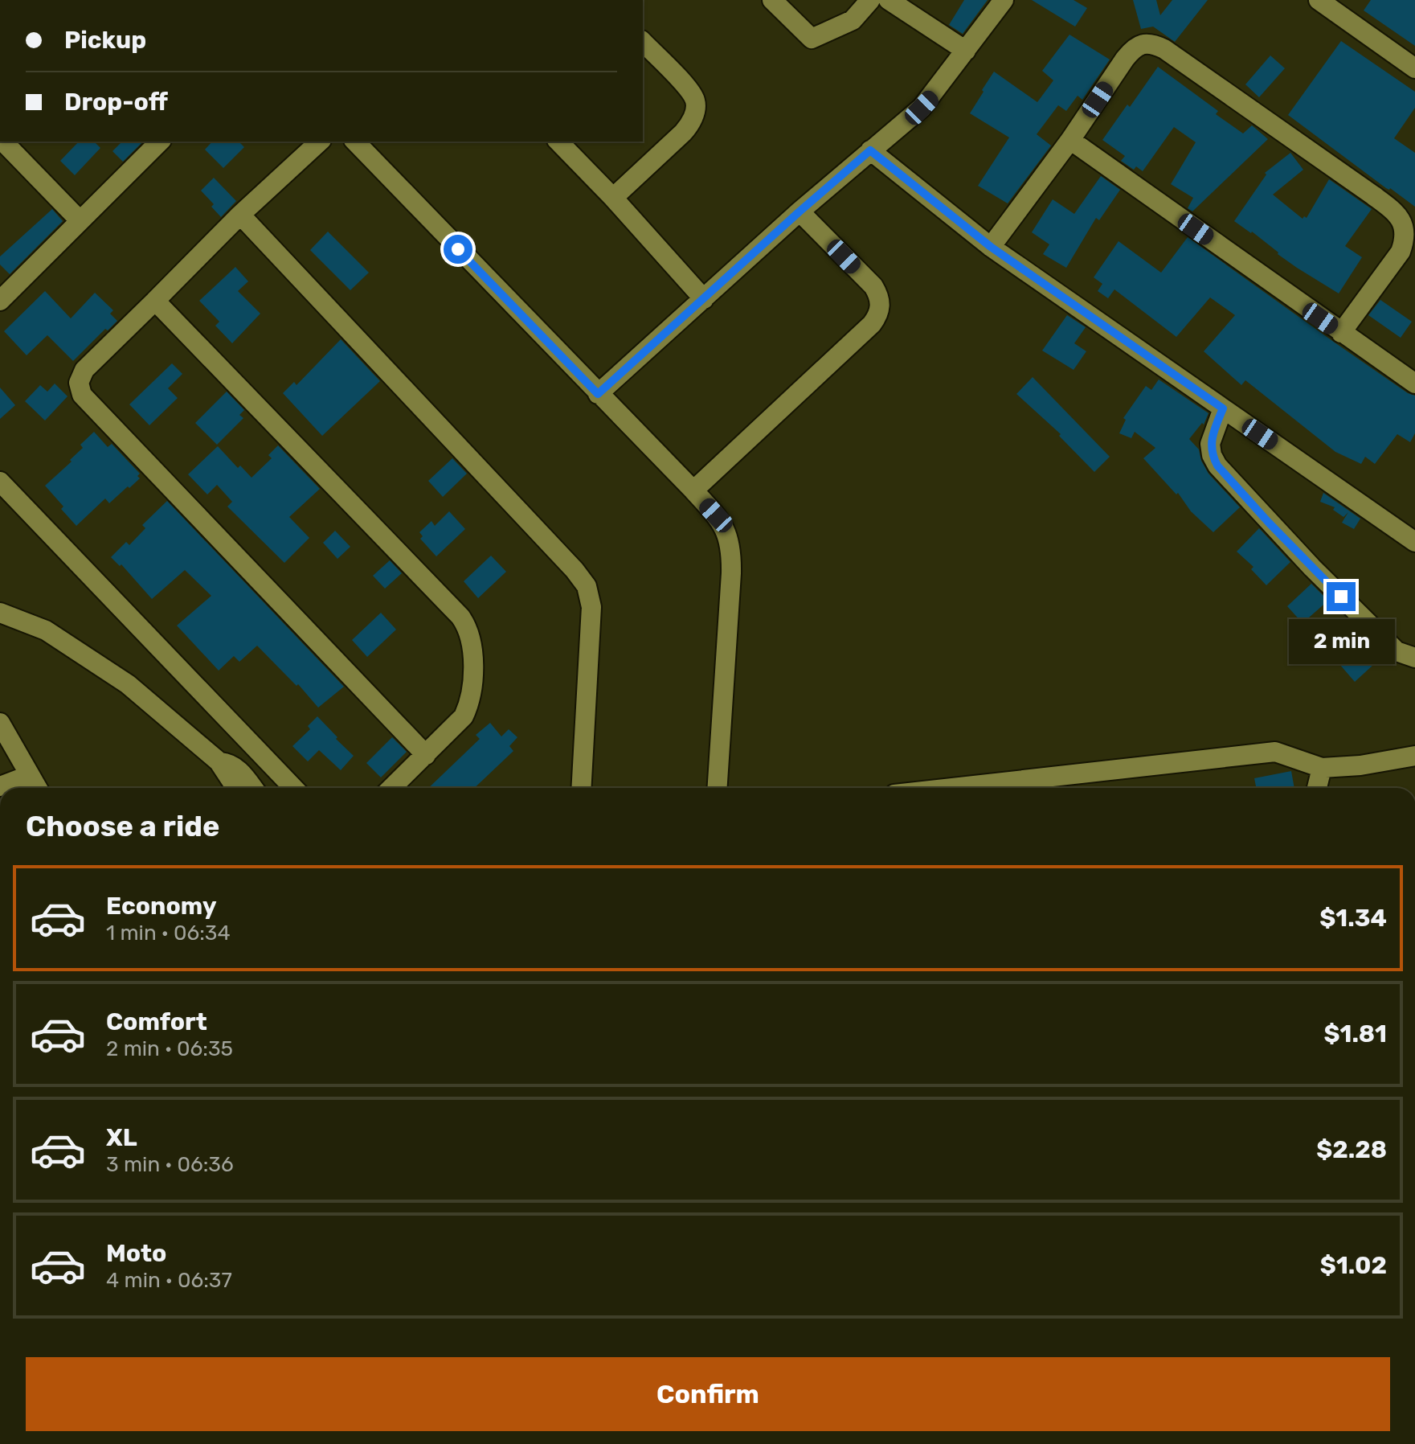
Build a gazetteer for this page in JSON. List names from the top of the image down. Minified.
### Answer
{"page":{"banner":["Pickup","Drop-off"],"bubble":"2 min","heading":"Choose a ride","list":[{"name":"Economy","note":"1 min · 06:34","value":"$1.34"},{"name":"Comfort","note":"2 min · 06:35","value":"$1.81"},{"name":"XL","note":"3 min · 06:36","value":"$2.28"},{"name":"Moto","note":"4 min · 06:37","value":"$1.02"}],"buttons":"Confirm"}}
